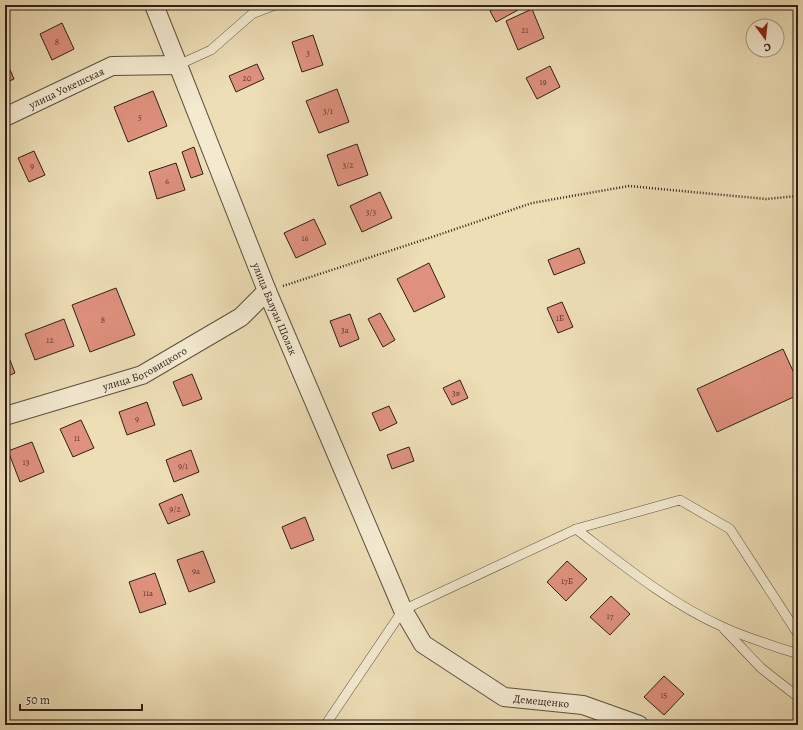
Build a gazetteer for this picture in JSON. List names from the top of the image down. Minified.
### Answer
{"streets":{"street":["улица Уокешская","улица Балуан Шолак","улица Боговицкого","Демещенко"]},"crossings":[["улица Уокешская","улица Балуан Шолак"],["улица Балуан Шолак","улица Боговицкого"],["улица Балуан Шолак","Демещенко"]],"house_numbers":["21","8","3","20","19","3/1","5","3/2","9","6","3/3","16","1Б","8","3а","12","3в","9","11","13","9/1","9/2","9а","17Б","11а","17","15"],"scale_bar":"50 m","north":"bottom"}
